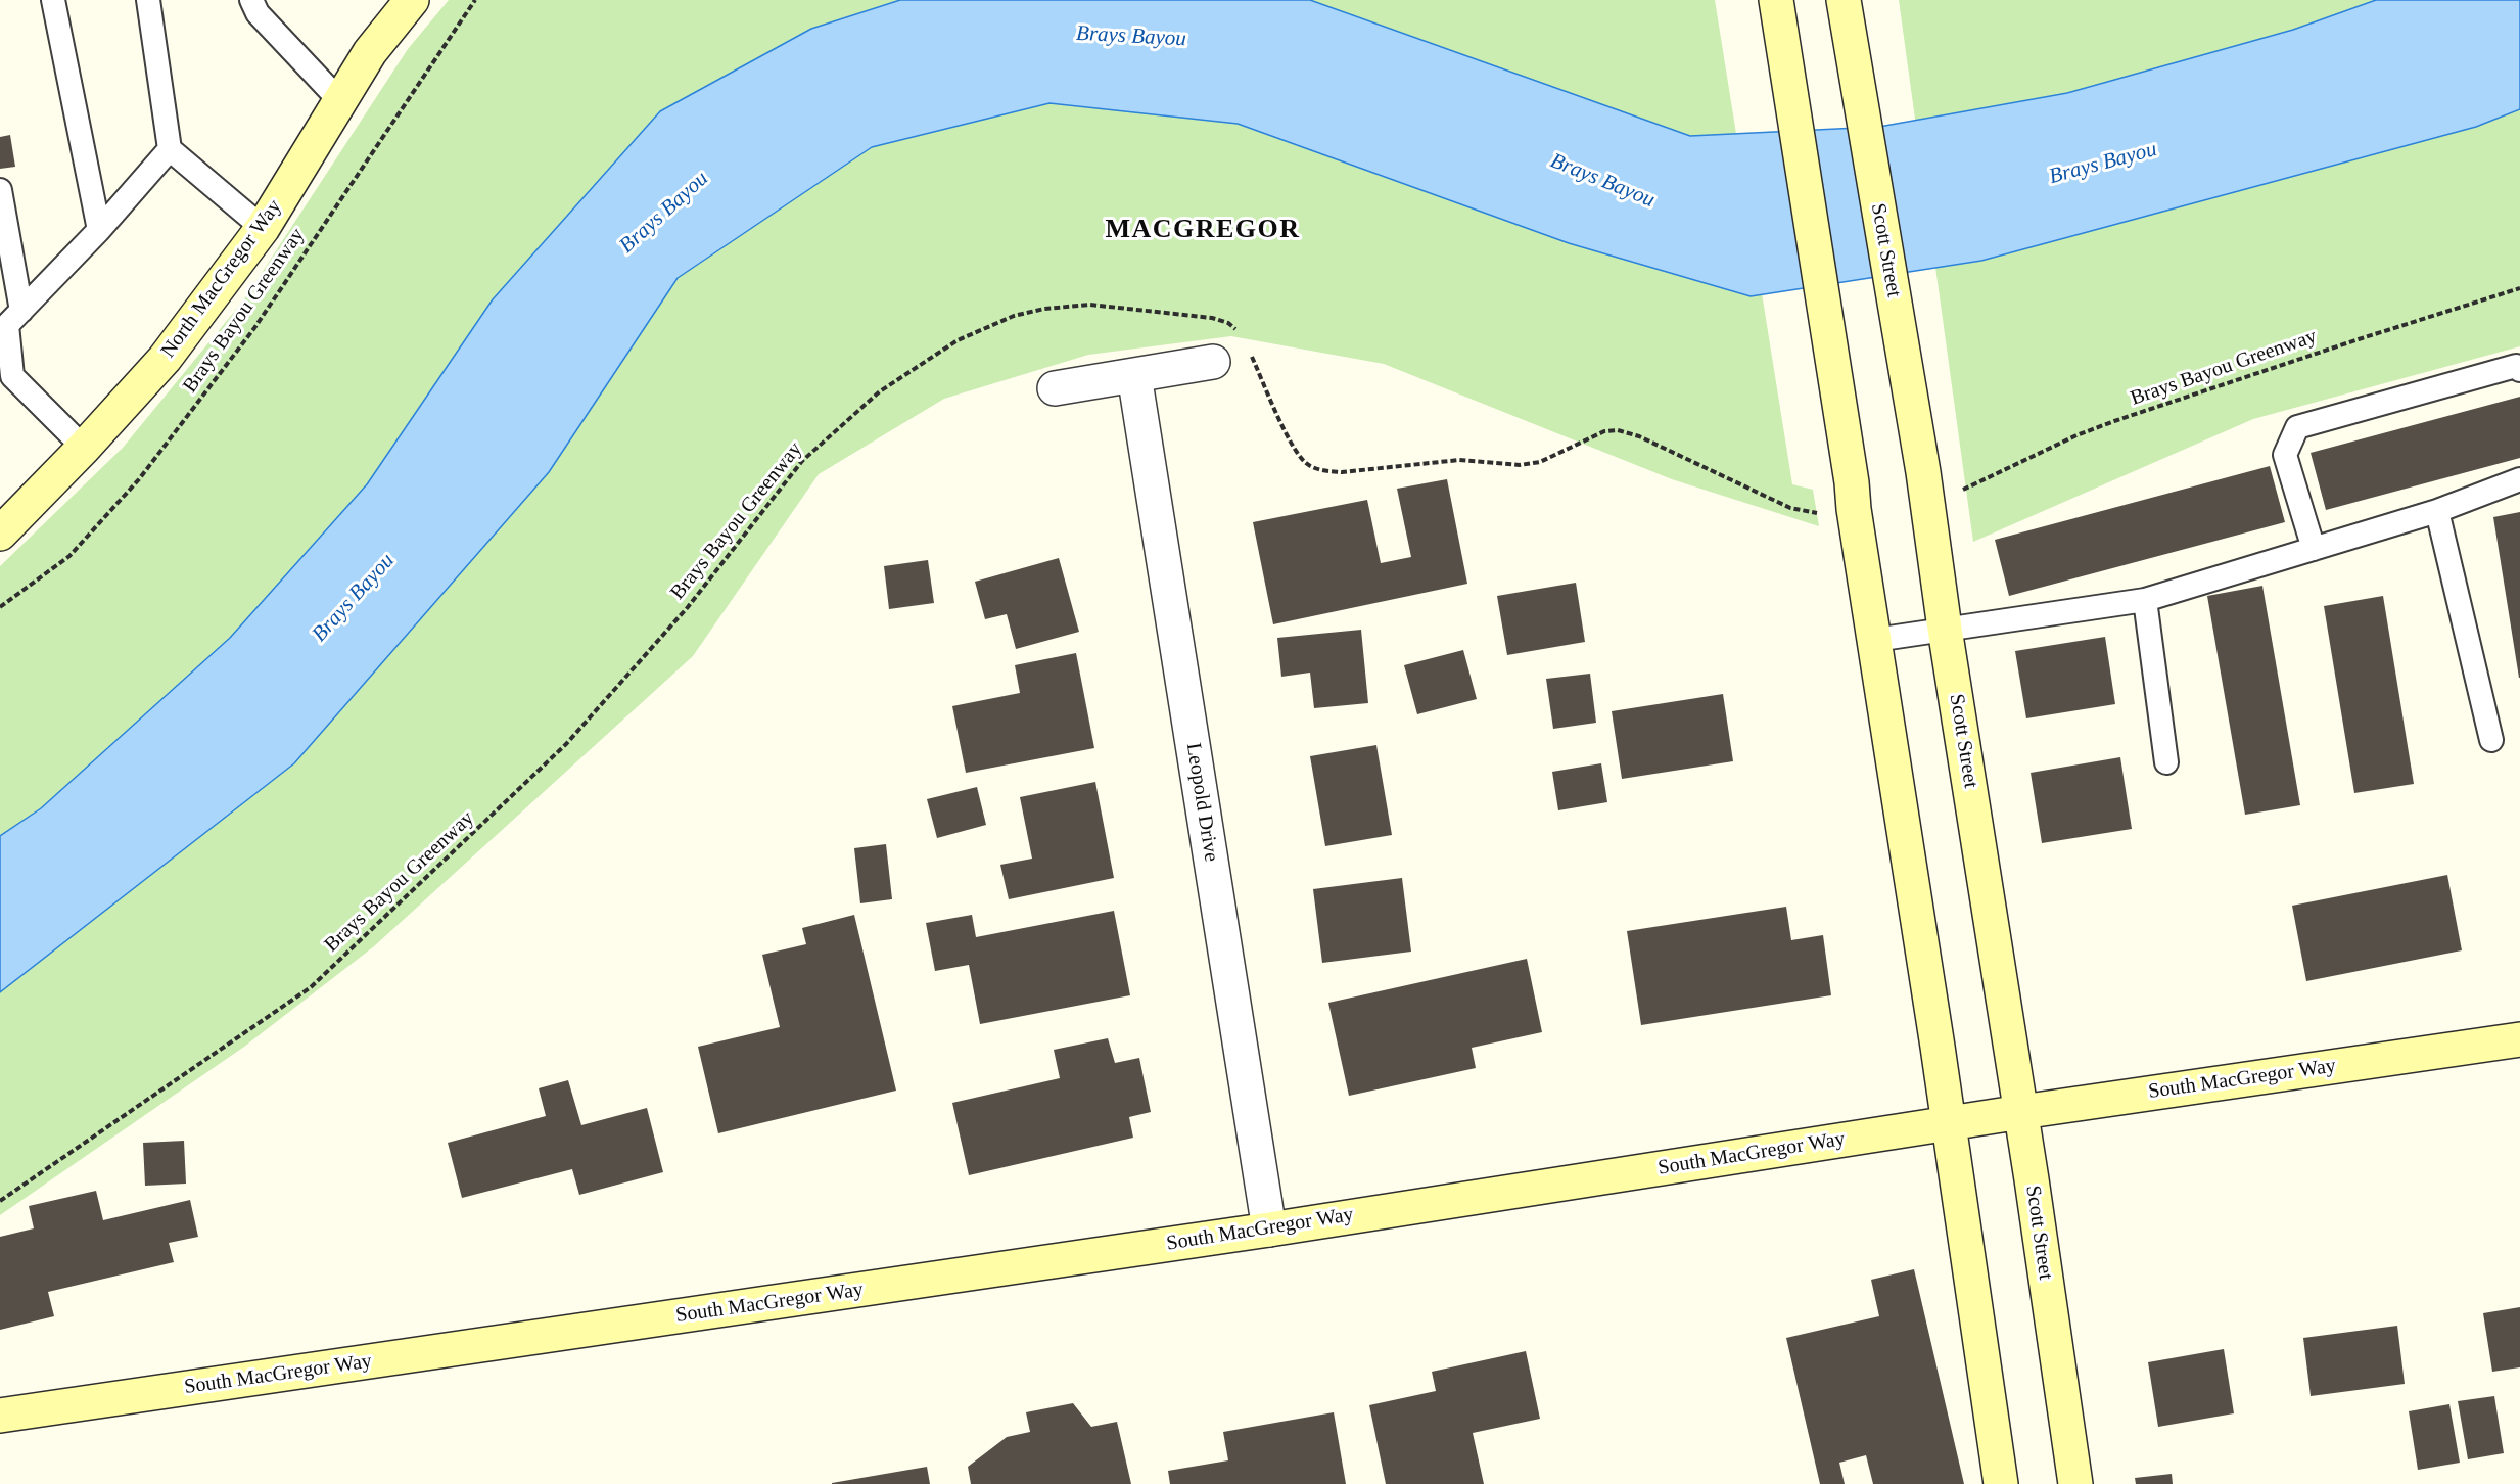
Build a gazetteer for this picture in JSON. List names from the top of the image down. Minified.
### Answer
{"streets":{"main road":["Scott Street","North MacGregor Way","South MacGregor Way"],"street":["Leopold Drive"],"path":["Brays Bayou Greenway"]},"crossings":[["Scott Street","South MacGregor Way"],["Leopold Drive","South MacGregor Way"]],"districts":["MACGREGOR"],"water":["Brays Bayou"]}
